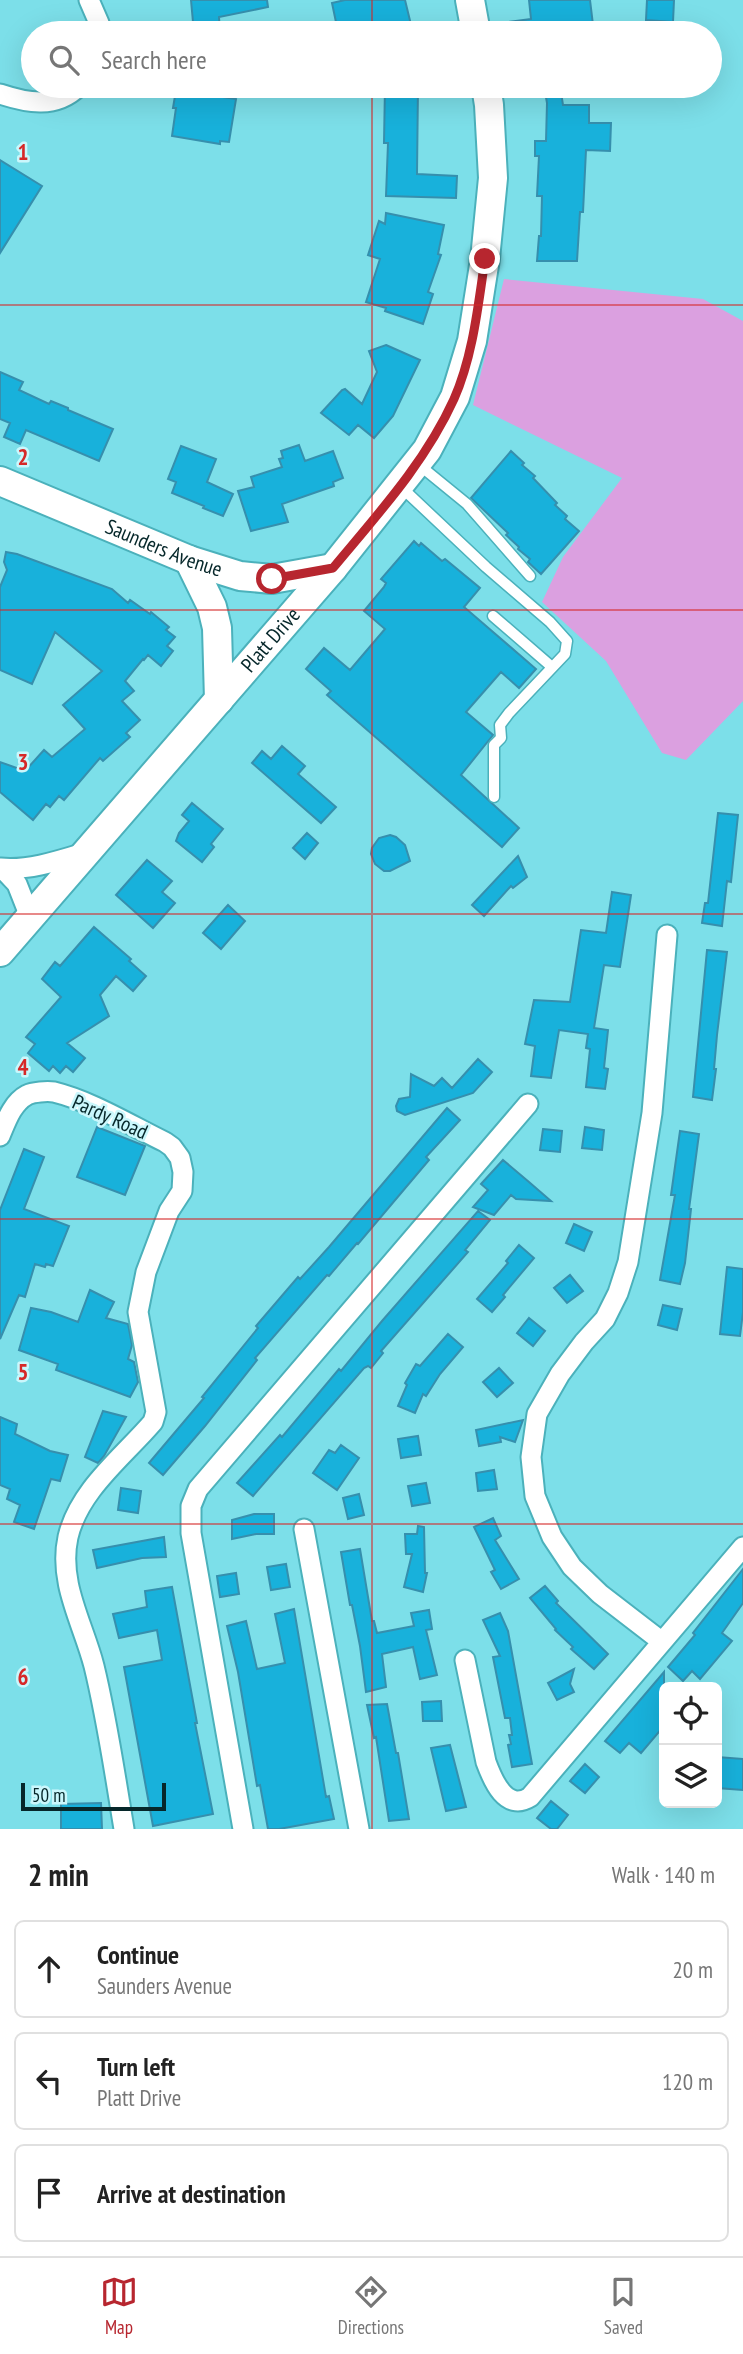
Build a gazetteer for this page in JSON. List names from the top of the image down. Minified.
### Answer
{"streets":{"street":["Saunders Avenue","Platt Drive","Pardy Road"]},"crossings":[["Saunders Avenue","Platt Drive"]],"scale_bar":"50 m","page":{"search":"Search here","scale":"50 m","heading":["2 min","Walk · 140 m"],"list":[["Continue","Saunders Avenue","20 m"],["Turn left","Platt Drive","120 m"],"Arrive at destination"],"nav":["Map","Directions","Saved"]},"grid":{"rows":["1","2","3","4","5","6"]}}
